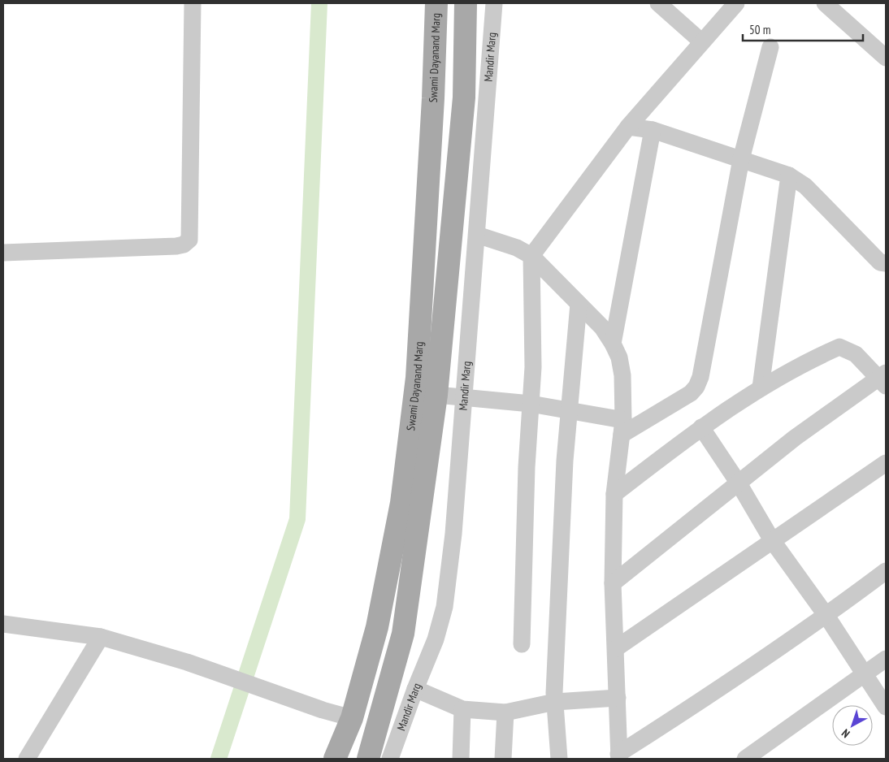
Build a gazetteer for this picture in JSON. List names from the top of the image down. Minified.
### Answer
{"streets":{"main road":["Swami Dayanand Marg"],"street":["Mandir Marg"]},"scale_bar":"50 m","north":"bottom left"}
